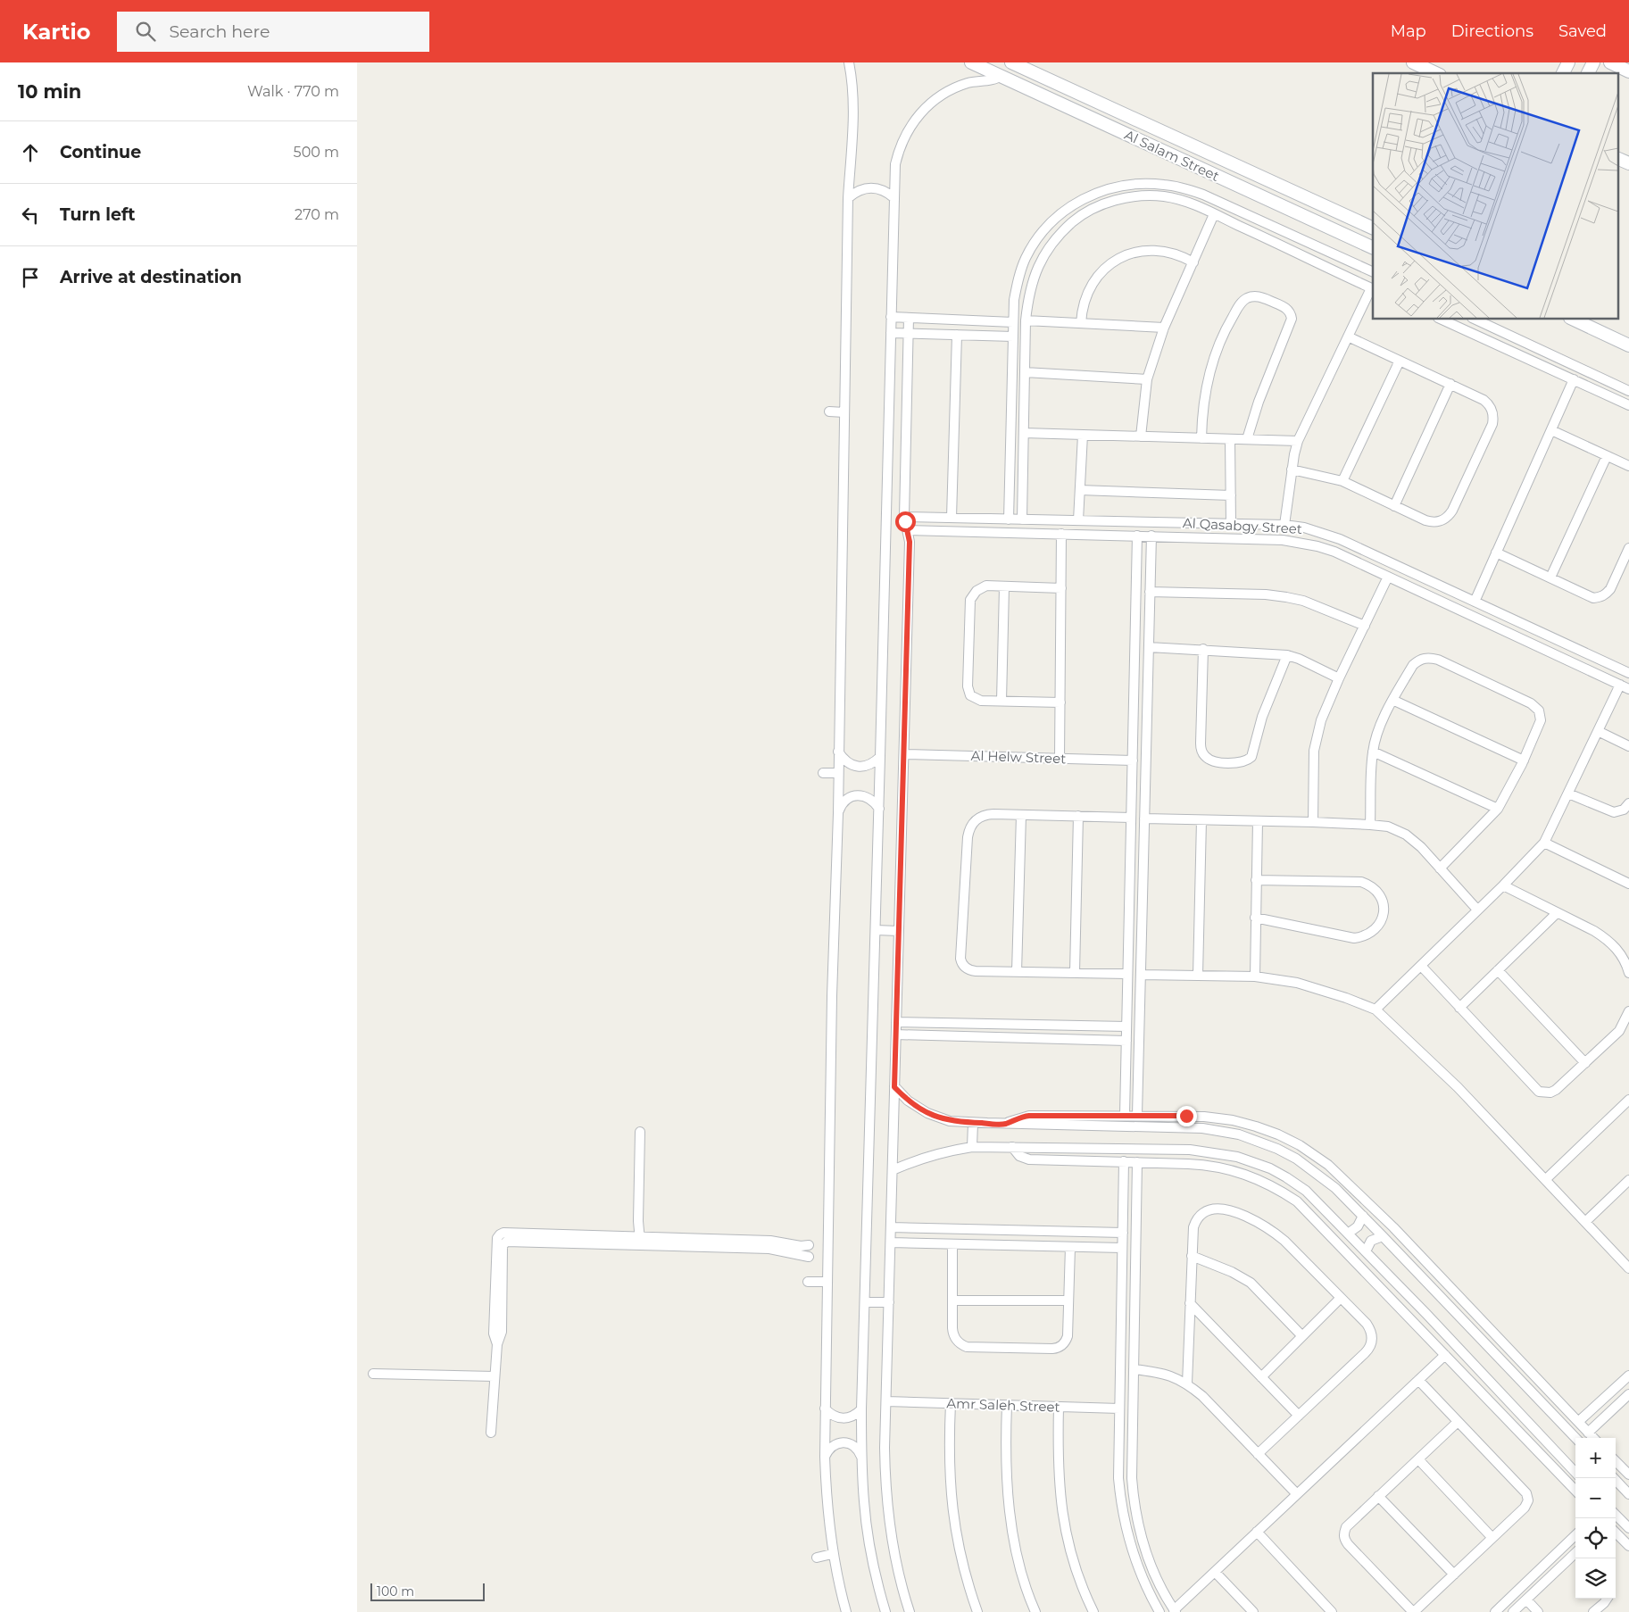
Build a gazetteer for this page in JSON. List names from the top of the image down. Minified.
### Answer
{"streets":{"main road":["Al Salam Street"],"street":["Al Qasabgy Street","Al Helw Street","Amr Saleh Street"]},"scale_bar":"100 m","page":{"header":"Kartio","search":"Search here","nav":["Map","Directions","Saved"],"heading":["10 min","Walk · 770 m"],"list":[["Continue","500 m"],["Turn left","270 m"],"Arrive at destination"],"map_buttons":["+","−"],"scale":"100 m"}}
